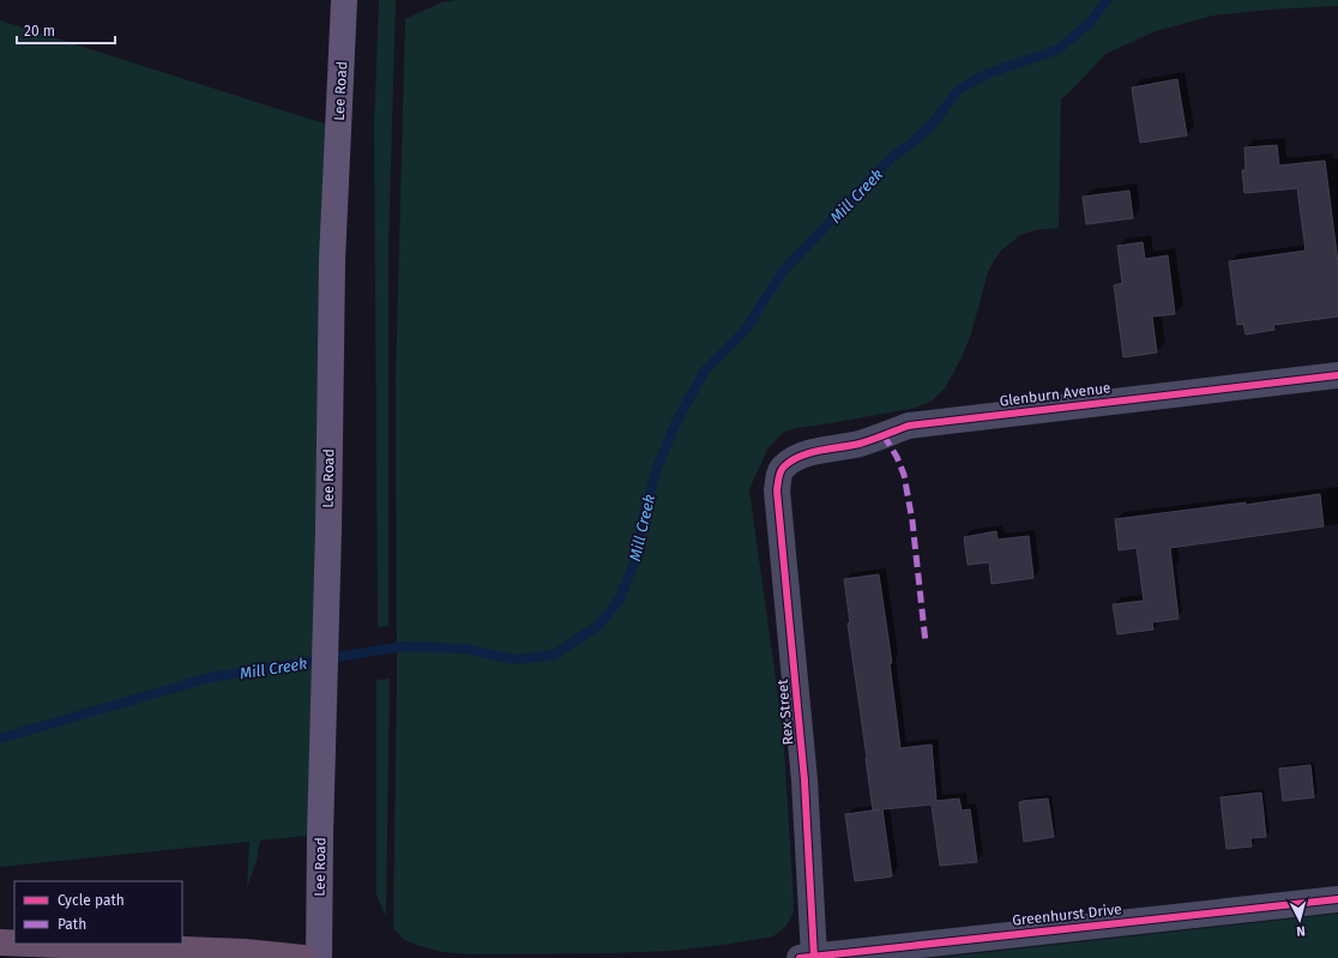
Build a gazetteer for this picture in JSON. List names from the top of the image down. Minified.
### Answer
{"streets":{"main road":["Lee Road"],"street":["Glenburn Avenue","Rex Street","Greenhurst Drive"]},"crossings":[["Glenburn Avenue","Rex Street"],["Rex Street","Greenhurst Drive"]],"water":["Mill Creek"],"legend":["Cycle path","Path"],"scale_bar":"20 m","north":"bottom"}
